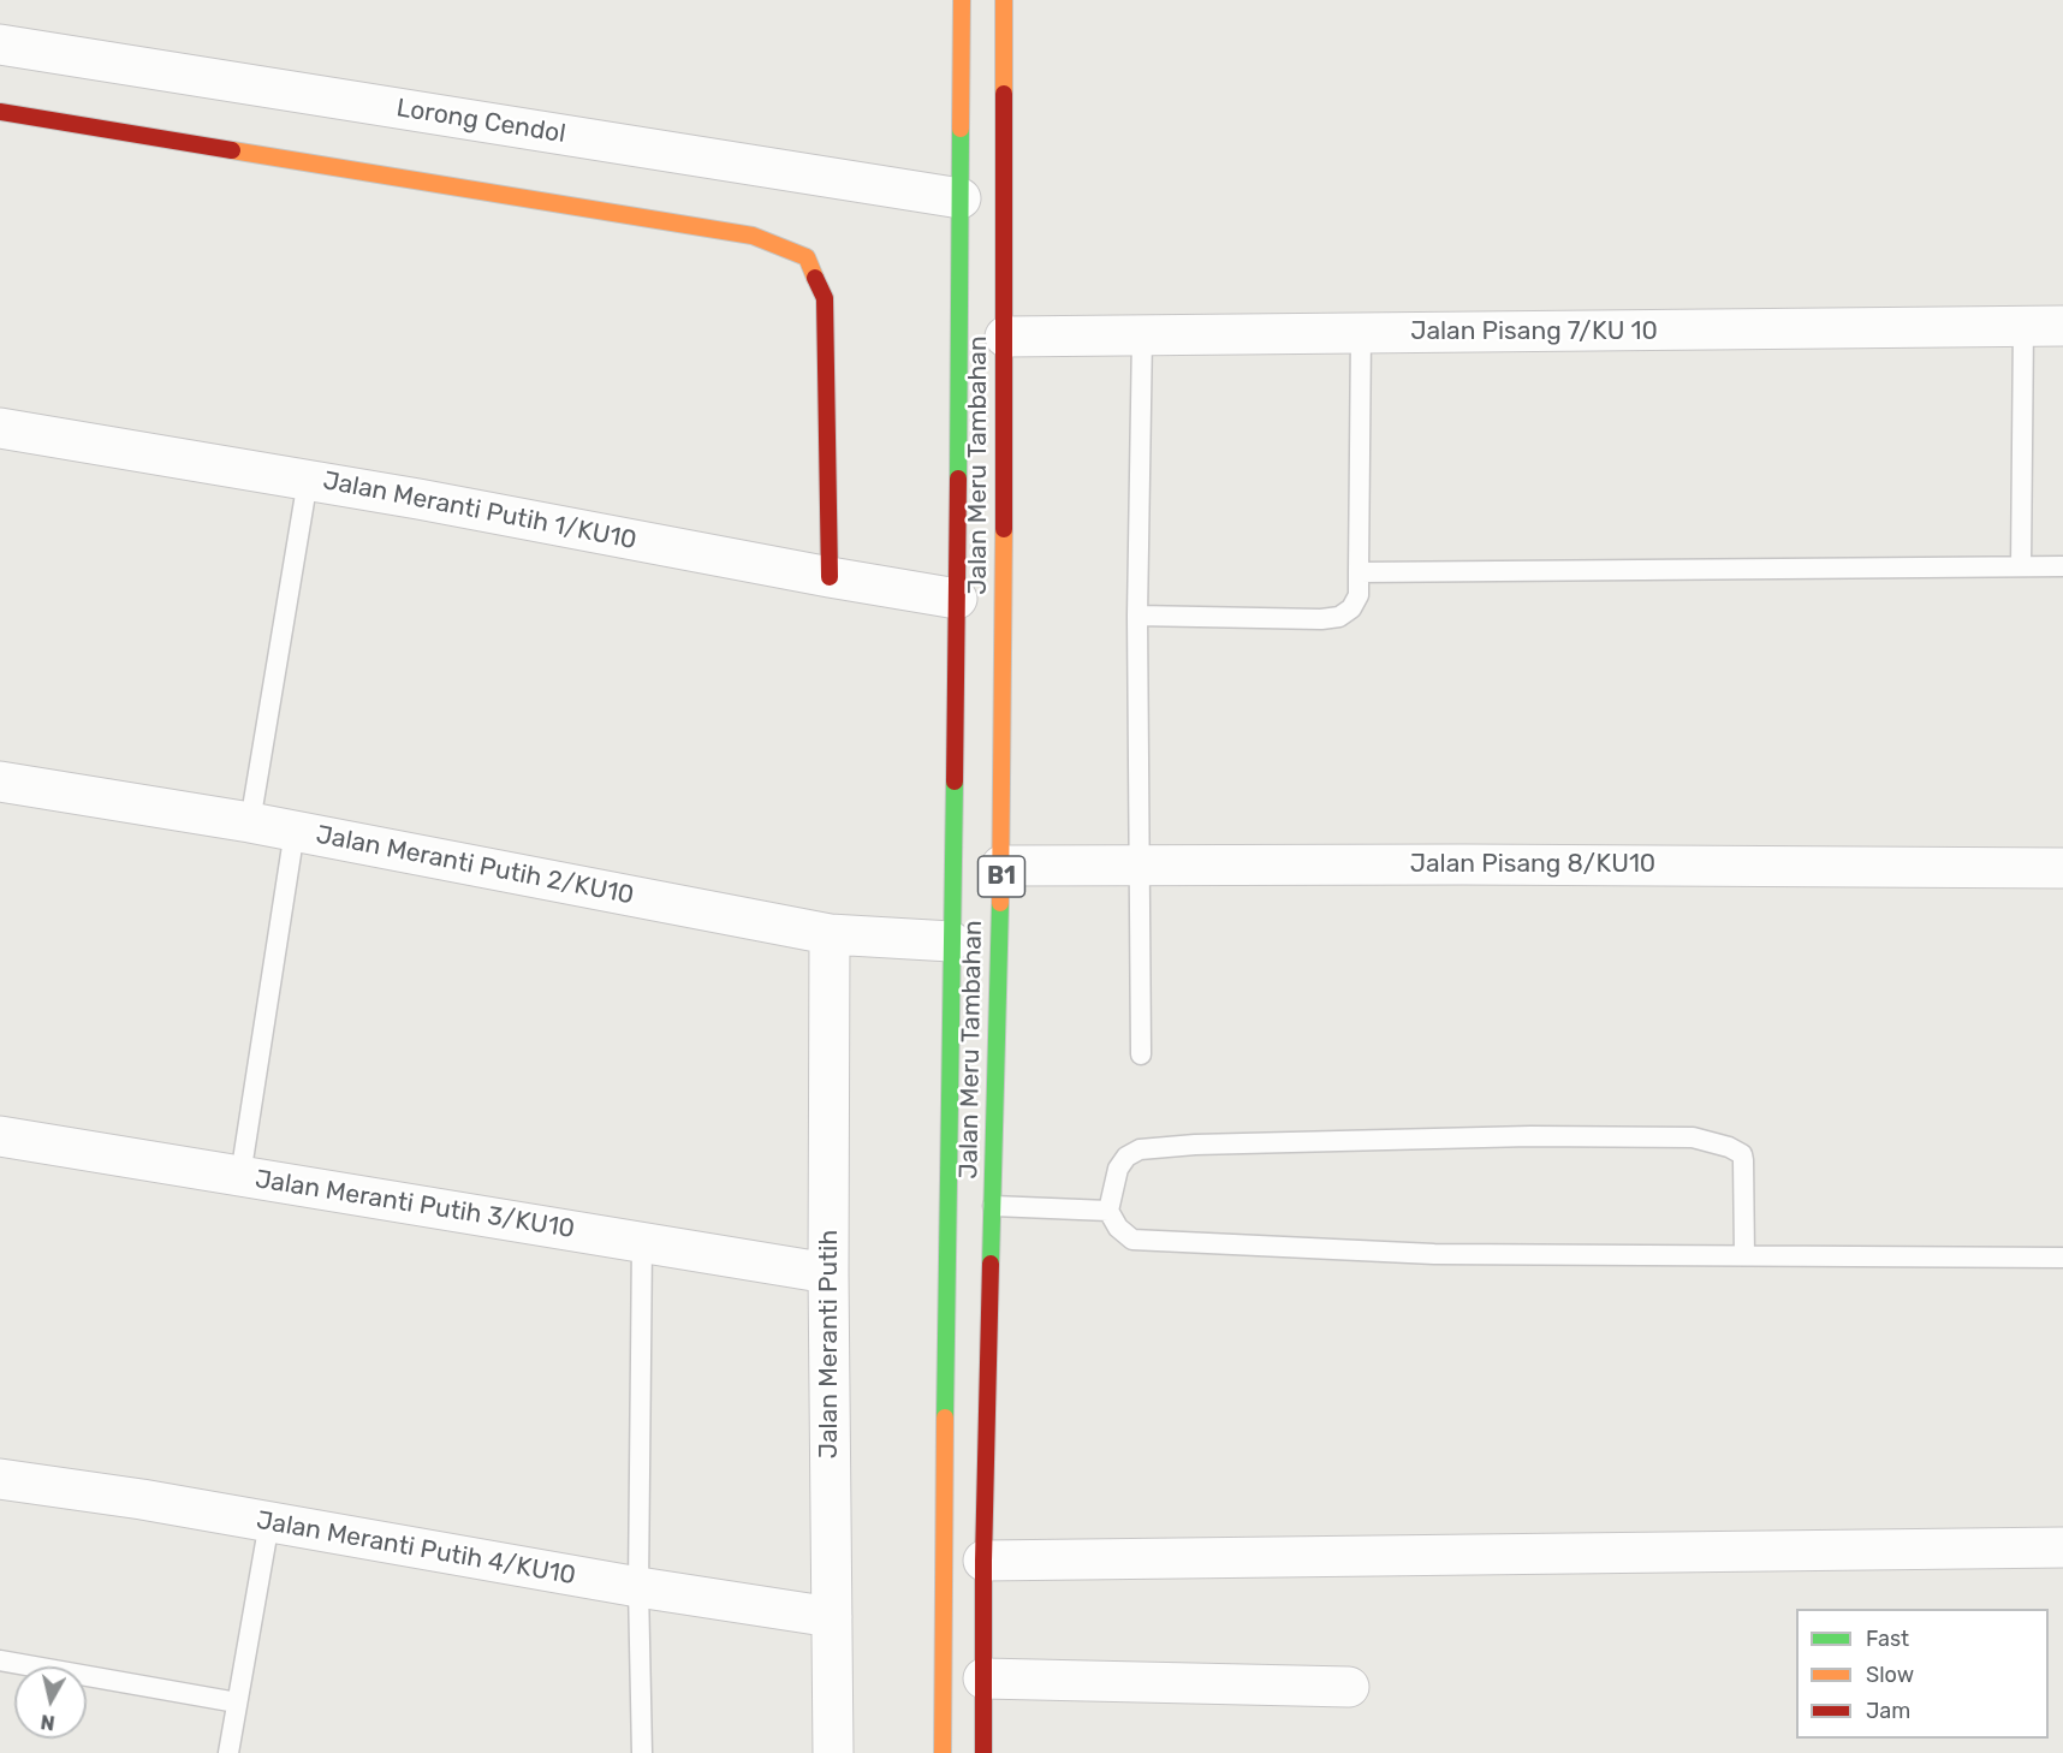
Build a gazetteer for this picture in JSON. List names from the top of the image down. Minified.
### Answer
{"streets":{"main road":["Jalan Meru Tambahan","B1"],"street":["Lorong Cendol","Jalan Pisang 7/KU 10","Jalan Meranti Putih 1/KU10","Jalan Pisang 8/KU10","Jalan Meranti Putih 2/KU10","Jalan Meranti Putih 3/KU10","Jalan Meranti Putih","Jalan Meranti Putih 4/KU10"]},"crossings":[["Lorong Cendol","Jalan Meru Tambahan"],["Jalan Pisang 7/KU 10","Jalan Meru Tambahan"],["Jalan Meru Tambahan","Jalan Meranti Putih 1/KU10"],["Jalan Meru Tambahan","Jalan Pisang 8/KU10"],["Jalan Meru Tambahan","Jalan Meranti Putih 2/KU10"],["Jalan Meranti Putih 2/KU10","Jalan Meranti Putih"],["Jalan Meranti Putih 3/KU10","Jalan Meranti Putih"],["Jalan Meranti Putih","Jalan Meranti Putih 4/KU10"]],"legend":["Fast","Slow","Jam"],"north":"bottom"}
